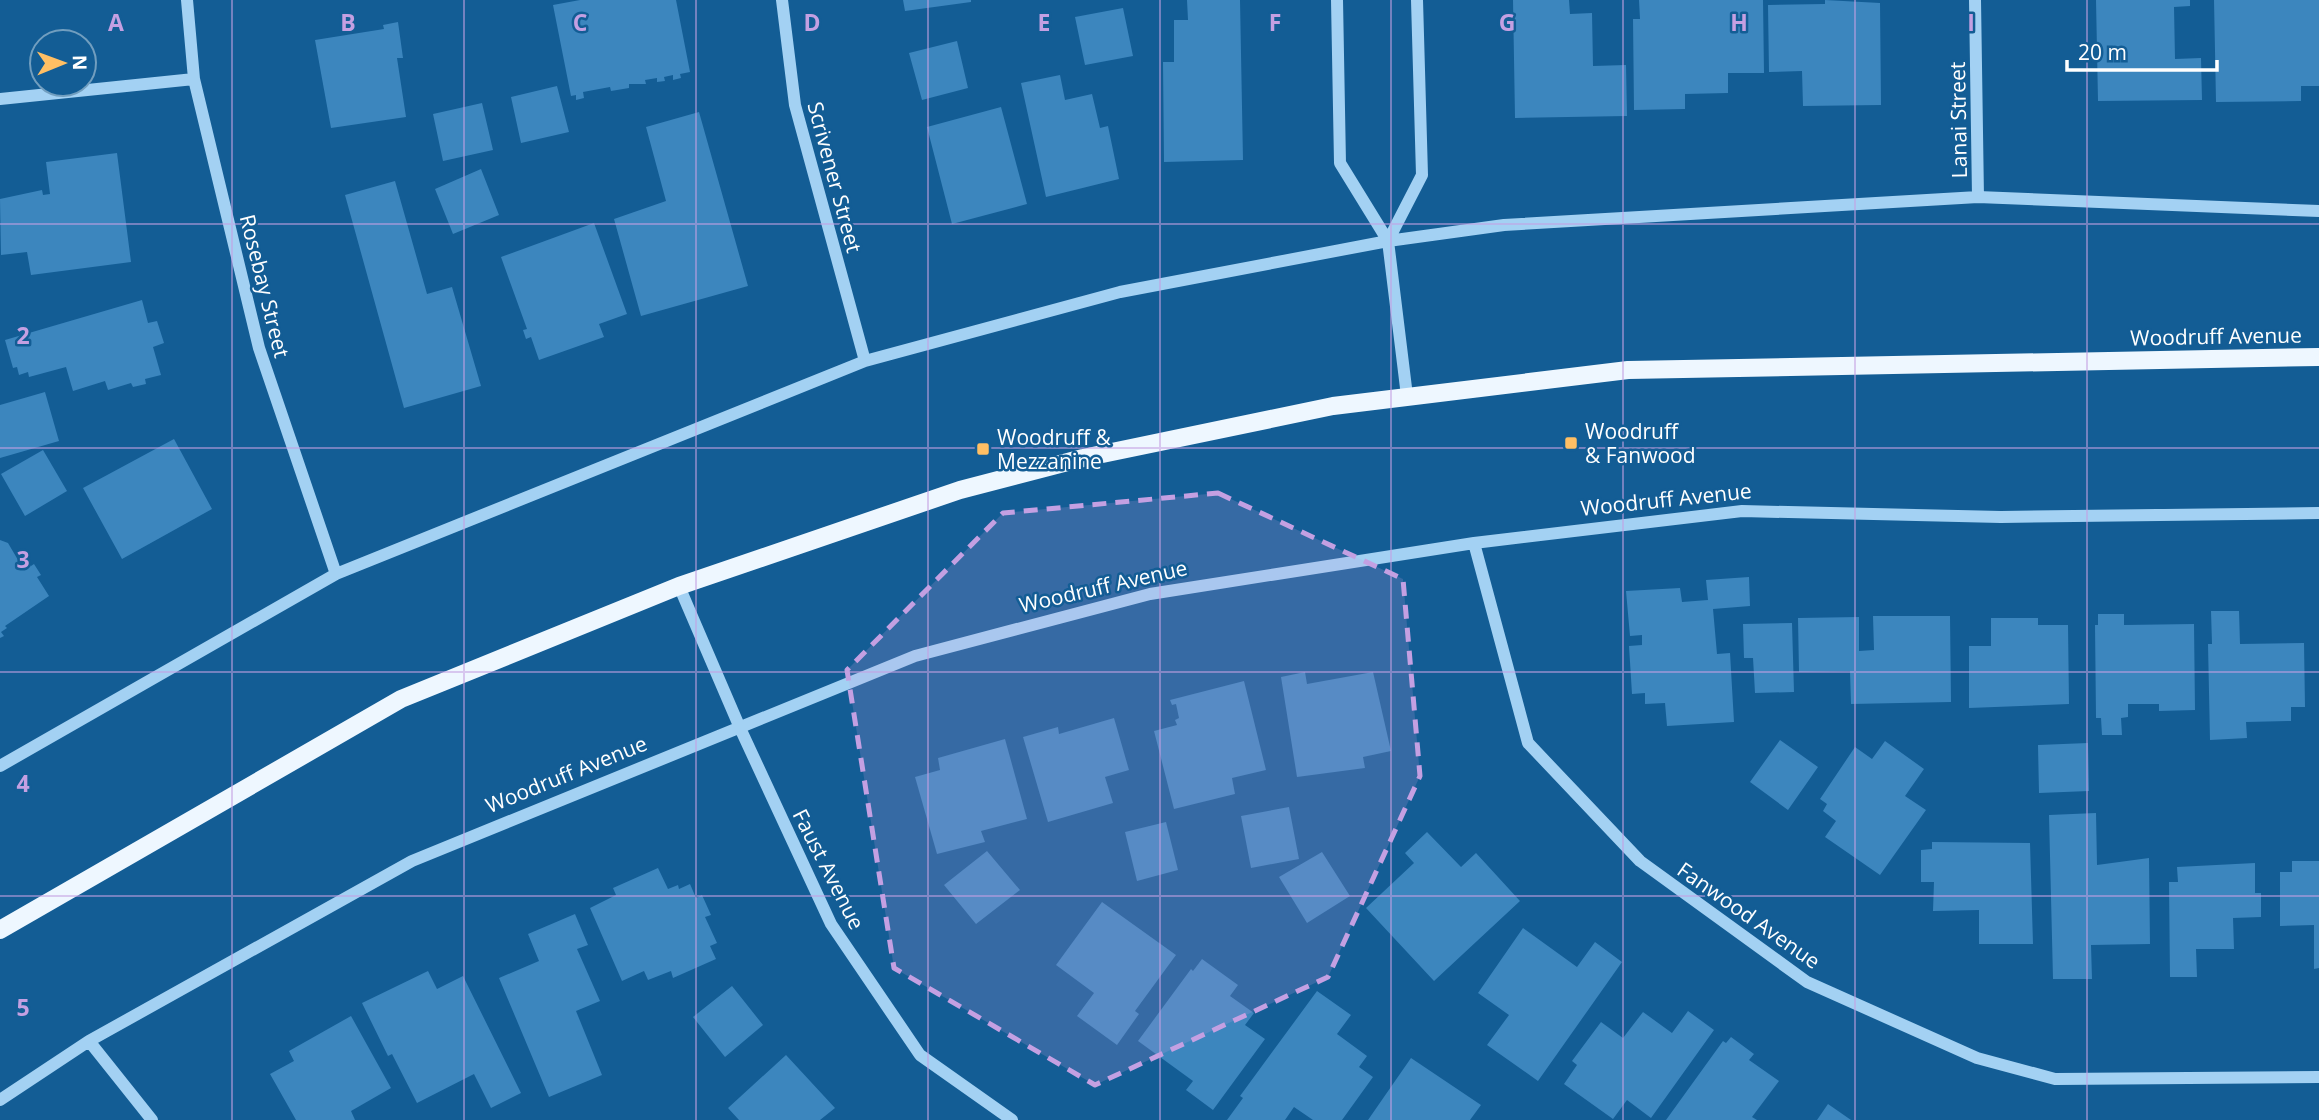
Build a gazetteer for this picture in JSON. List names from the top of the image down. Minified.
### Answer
{"streets":{"main road":["Woodruff Avenue"],"street":["Lanai Street","Scrivener Street","Rosebay Street","Faust Avenue","Fanwood Avenue"]},"crossings":[["Woodruff Avenue","Faust Avenue"],["Woodruff Avenue","Fanwood Avenue"]],"places":{"transit":["Woodruff & Fanwood","Woodruff & Mezzanine"]},"scale_bar":"20 m","north":"right","grid":{"columns":["A","B","C","D","E","F","G","H","I"],"rows":["2","3","4","5"]}}
